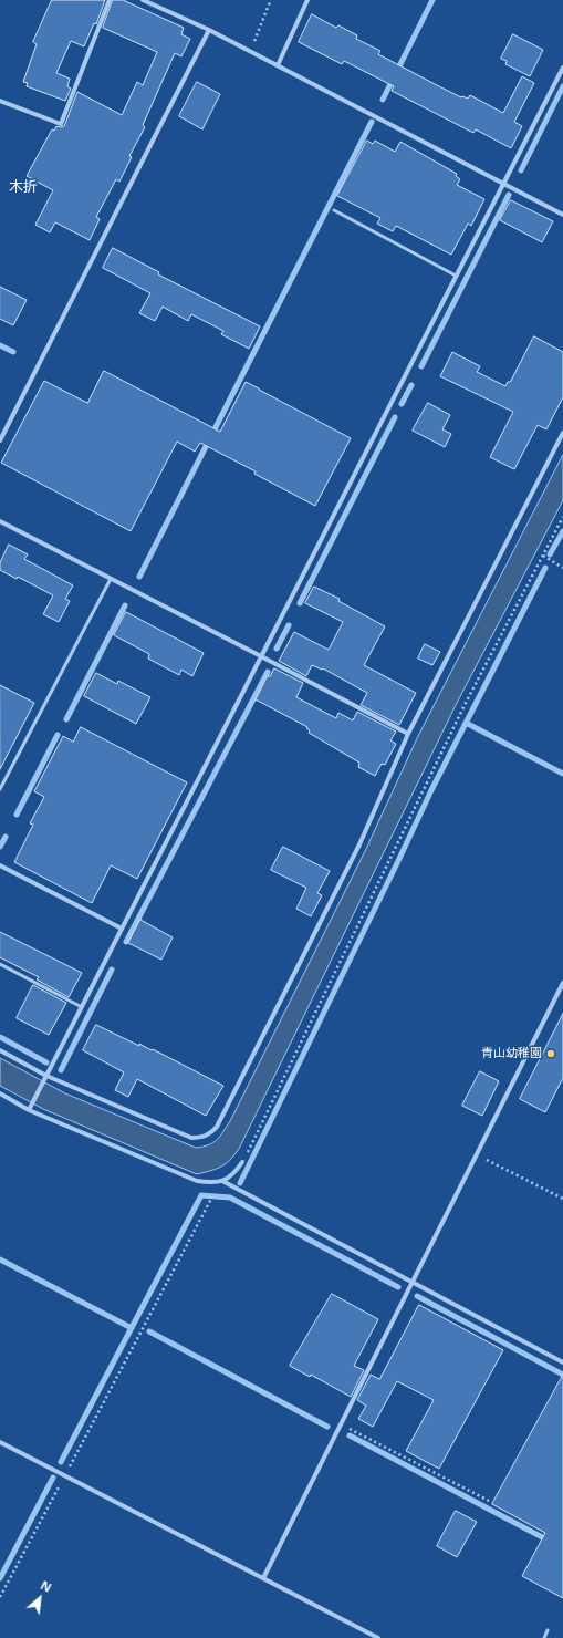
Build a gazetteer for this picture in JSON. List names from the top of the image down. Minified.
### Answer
{"districts":["木折"],"places":["青山幼稚園"],"north":"top right"}
